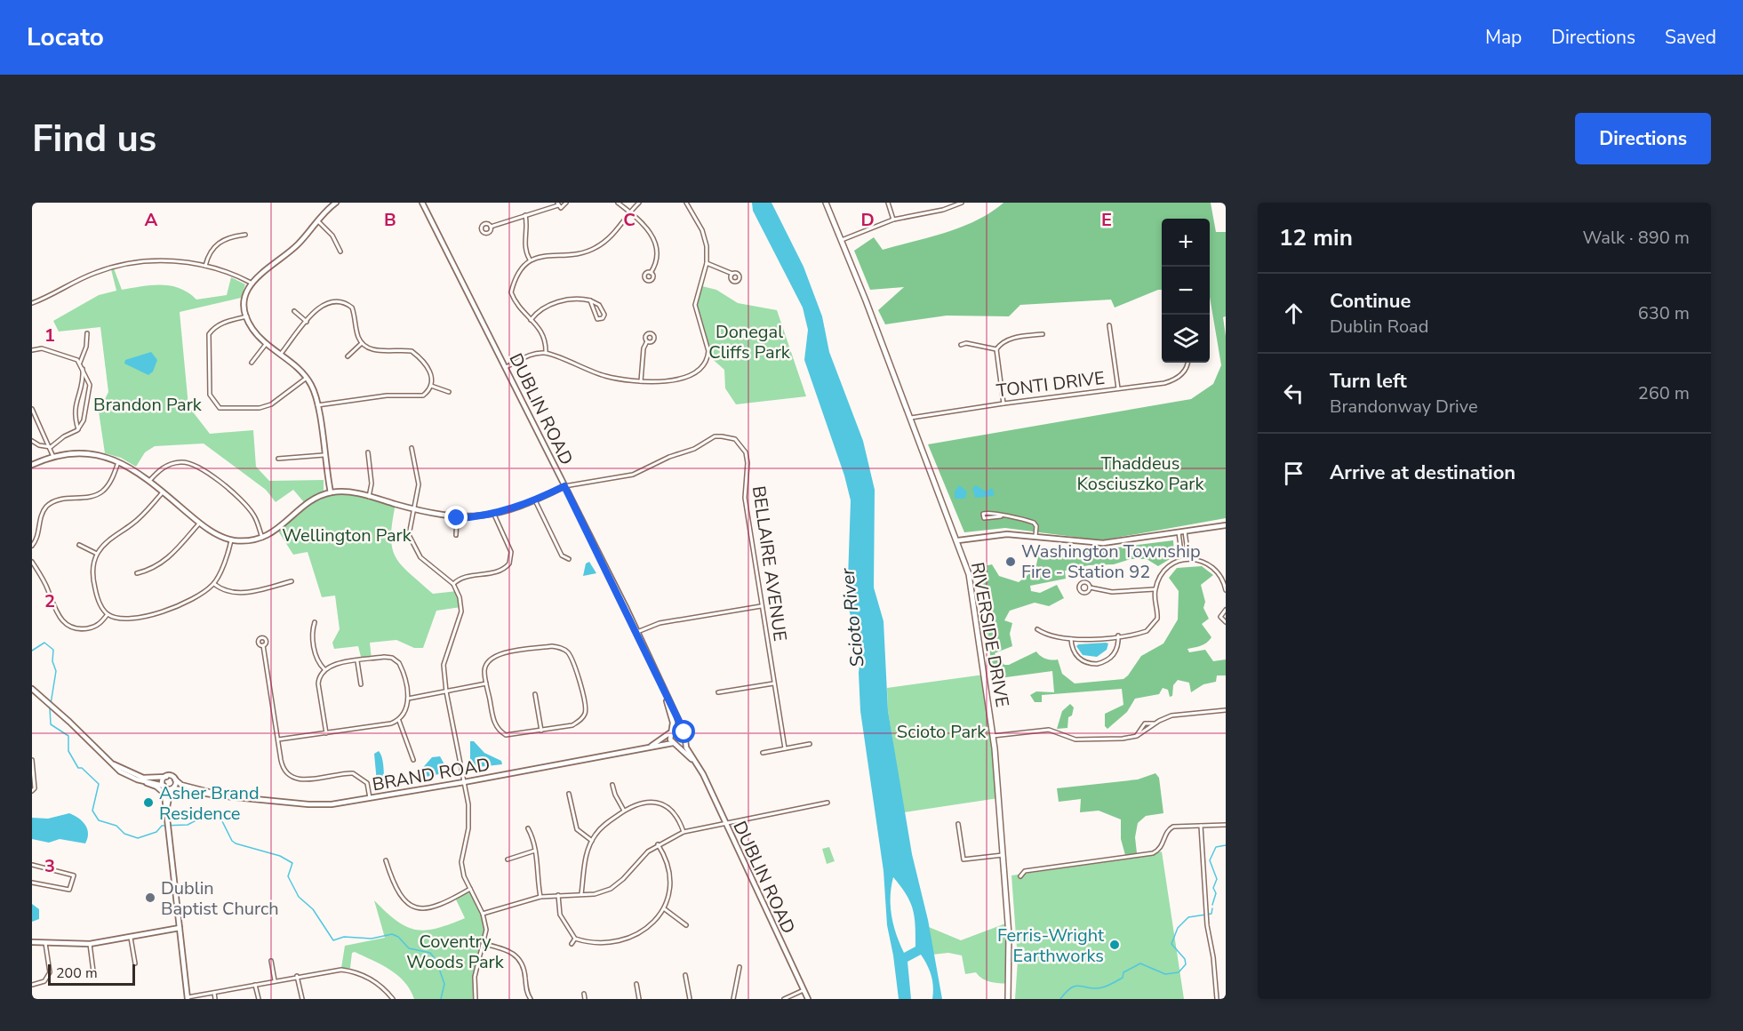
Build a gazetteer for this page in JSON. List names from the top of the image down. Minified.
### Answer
{"streets":{"main road":["DUBLIN ROAD","RIVERSIDE DRIVE","BRAND ROAD"],"street":["TONTI DRIVE","BELLAIRE AVENUE"]},"crossings":[["TONTI DRIVE","RIVERSIDE DRIVE"],["DUBLIN ROAD","BELLAIRE AVENUE"],["DUBLIN ROAD","BRAND ROAD"]],"water":["Scioto River"],"parks":["Donegal Cliffs Park","Brandon Park","Thaddeus Kosciuszko Park","Wellington Park","Scioto Park","Coventry Woods Park"],"places":["Washington Township Fire - Station 92","Asher Brand Residence","Dublin Baptist Church","Ferris-Wright Earthworks"],"scale_bar":"200 m","page":{"header":"Locato","nav":["Map","Directions","Saved"],"buttons":"Directions","title":"Find us","heading":["12 min","Walk · 890 m"],"map_buttons":["+","−"],"list":[["Continue","Dublin Road","630 m"],["Turn left","Brandonway Drive","260 m"],"Arrive at destination"],"scale":"200 m"},"grid":{"columns":["A","B","C","D","E"],"rows":["1","2","3"]}}
